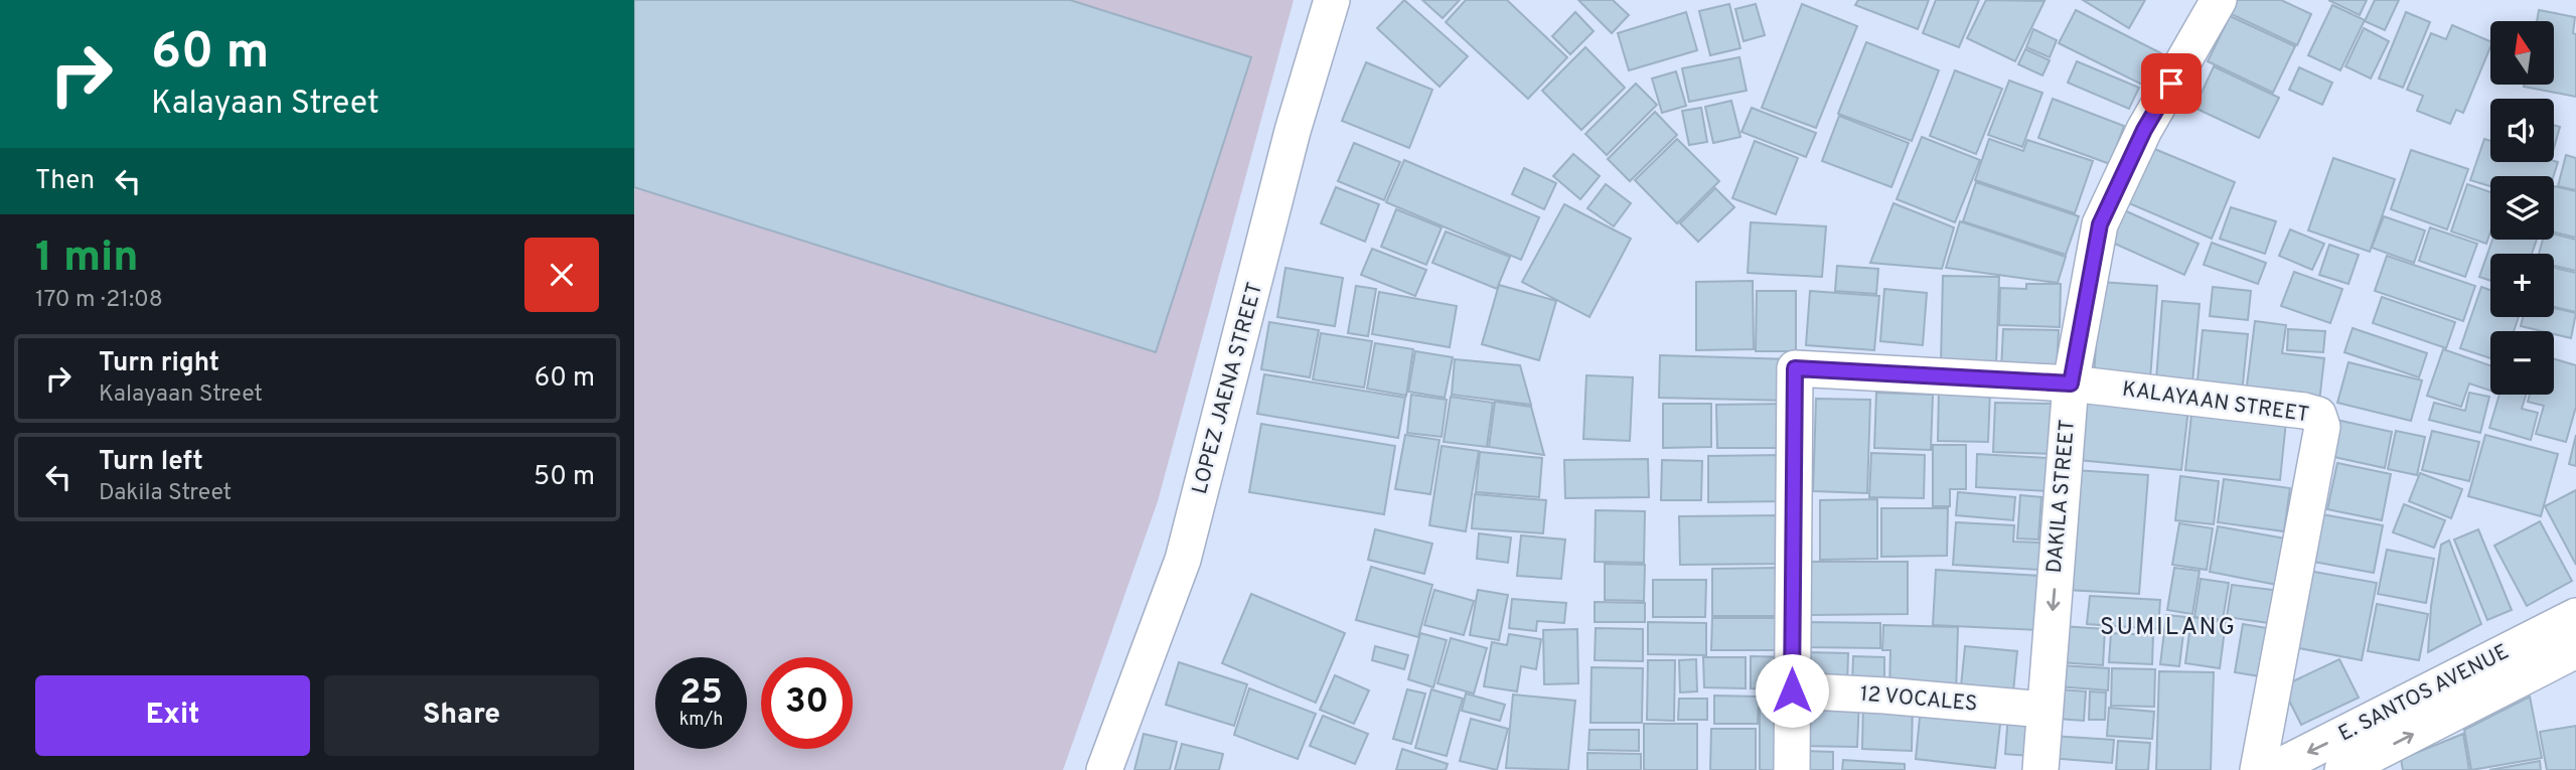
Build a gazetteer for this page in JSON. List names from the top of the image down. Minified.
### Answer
{"streets":{"street":["LOPEZ JAENA STREET","KALAYAAN STREET","DAKILA STREET","E. SANTOS AVENUE","12 VOCALES"]},"crossings":[["KALAYAAN STREET","DAKILA STREET"],["KALAYAAN STREET","12 VOCALES"],["DAKILA STREET","12 VOCALES"]],"one_way":["DAKILA STREET"],"districts":["SUMILANG"],"north":"top","page":{"turn":["60 m","Kalayaan Street"],"map_buttons":["+","−"],"then":"Then","heading":["1 min","170 m · 21:08"],"list":[{"name":"Turn right","note":"Kalayaan Street","value":"60 m"},{"name":"Turn left","note":"Dakila Street","value":"50 m"}],"speed":"25 km/h","limit":"30","buttons":["Exit","Share"]}}
